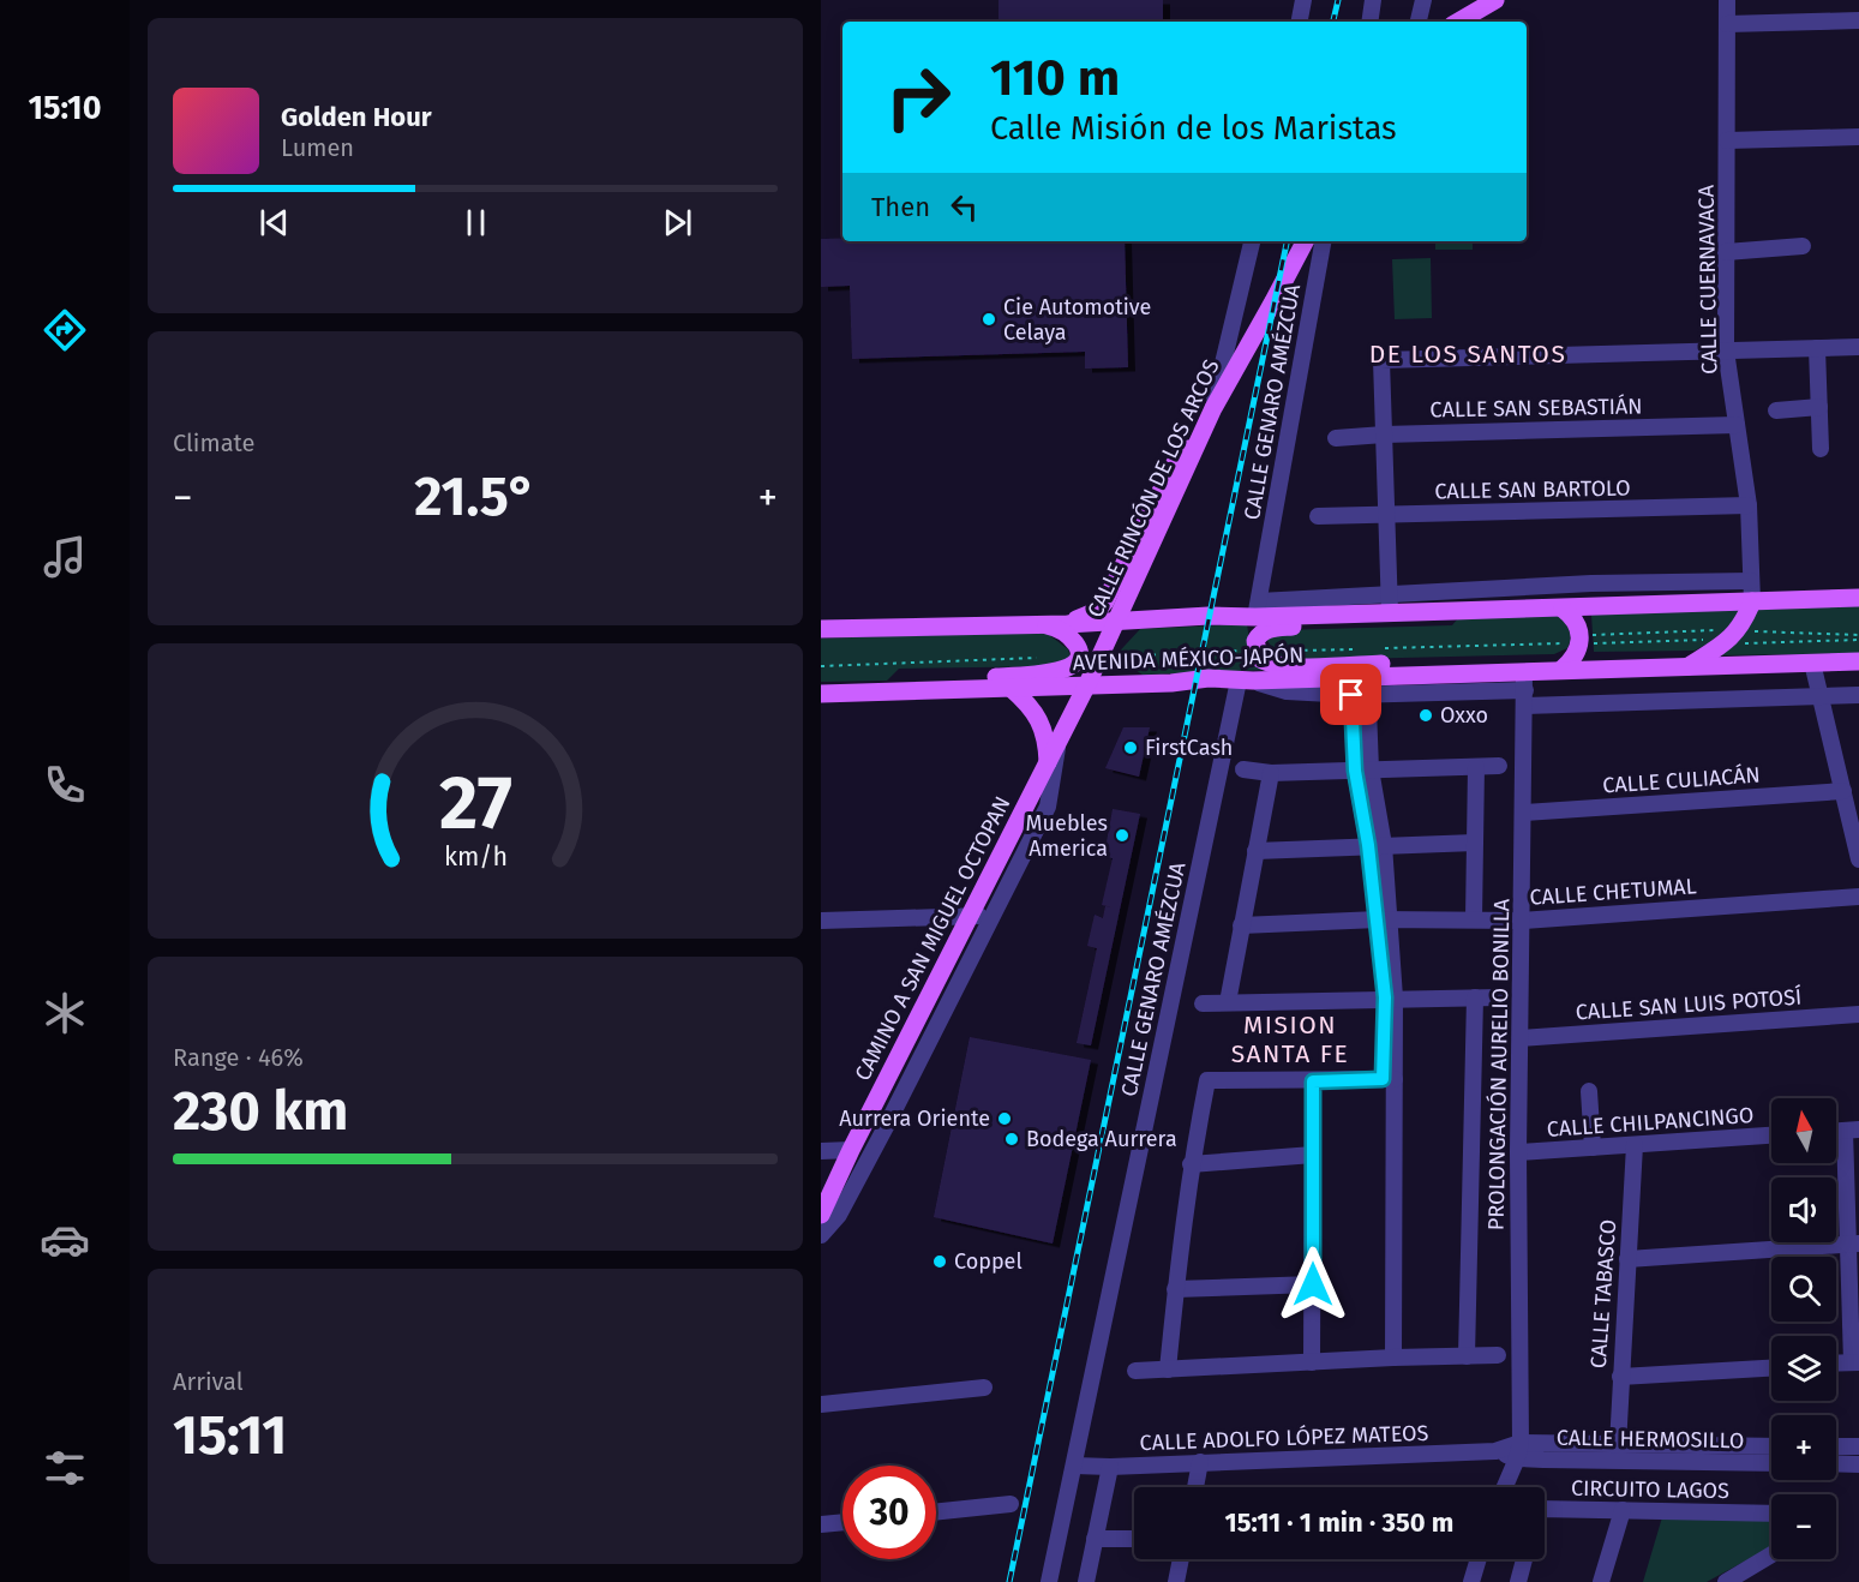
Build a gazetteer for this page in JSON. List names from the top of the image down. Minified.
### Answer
{"streets":{"main road":["CALLE RINCÓN DE LOS ARCOS","AVENIDA MÉXICO-JAPÓN","CAMINO A SAN MIGUEL OCTOPAN"],"street":["CALLE CUERNAVACA","CALLE GENARO AMÉZCUA","CALLE SAN SEBASTIÁN","CALLE SAN BARTOLO","CALLE CULIACÁN","CALLE CHETUMAL","CALLE SAN LUIS POTOSÍ","PROLONGACIÓN AURELIO BONILLA","CALLE CHILPANCINGO","CALLE TABASCO","CALLE ADOLFO LÓPEZ MATEOS","CALLE HERMOSILLO","CIRCUITO LAGOS"]},"crossings":[["CALLE CUERNAVACA","CALLE SAN SEBASTIÁN"],["CALLE CUERNAVACA","CALLE SAN BARTOLO"],["CALLE CUERNAVACA","AVENIDA MÉXICO-JAPÓN"],["CALLE GENARO AMÉZCUA","AVENIDA MÉXICO-JAPÓN"],["CALLE GENARO AMÉZCUA","CALLE ADOLFO LÓPEZ MATEOS"],["CALLE RINCÓN DE LOS ARCOS","AVENIDA MÉXICO-JAPÓN"],["CALLE RINCÓN DE LOS ARCOS","CAMINO A SAN MIGUEL OCTOPAN"],["AVENIDA MÉXICO-JAPÓN","CAMINO A SAN MIGUEL OCTOPAN"],["AVENIDA MÉXICO-JAPÓN","PROLONGACIÓN AURELIO BONILLA"],["CALLE CULIACÁN","PROLONGACIÓN AURELIO BONILLA"],["CALLE CHETUMAL","PROLONGACIÓN AURELIO BONILLA"],["CALLE SAN LUIS POTOSÍ","PROLONGACIÓN AURELIO BONILLA"],["PROLONGACIÓN AURELIO BONILLA","CALLE CHILPANCINGO"],["PROLONGACIÓN AURELIO BONILLA","CALLE ADOLFO LÓPEZ MATEOS"],["PROLONGACIÓN AURELIO BONILLA","CALLE HERMOSILLO"],["CALLE CHILPANCINGO","CALLE TABASCO"],["CALLE TABASCO","CALLE HERMOSILLO"],["CALLE ADOLFO LÓPEZ MATEOS","CALLE HERMOSILLO"]],"districts":["DE LOS SANTOS","MISION SANTA FE"],"places":["Cie Automotive Celaya","Oxxo","FirstCash","Muebles America","Aurrera Oriente","Bodega Aurrera","Coppel"],"north":"top","page":{"tabs":"15:10","turn":["110 m","Calle Misión de los Maristas"],"song":["Golden Hour","Lumen"],"then":"Then","tile":["Climate",["Range · 46%","230 km"],["Arrival","15:11"]],"heat":["−","21.5°","+"],"map_buttons":["+","−"],"limit":"30","trip":"15:11 · 1 min · 350 m","gauge":["27","km/h"]}}
